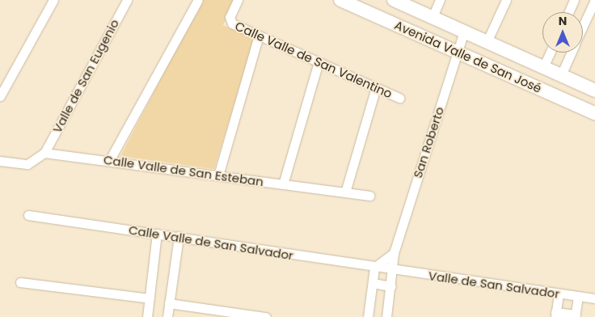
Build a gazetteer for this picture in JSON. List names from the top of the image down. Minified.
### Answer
{"streets":{"street":["Avenida Valle de San José","Calle Valle de San Valentino","Valle de San Eugenio","San Roberto","Calle Valle de San Esteban","Calle Valle de San Salvador","Valle de San Salvador"]},"crossings":[["Avenida Valle de San José","San Roberto"],["Valle de San Eugenio","Calle Valle de San Esteban"],["San Roberto","Calle Valle de San Salvador"],["San Roberto","Valle de San Salvador"],["Calle Valle de San Salvador","Valle de San Salvador"]],"north":"top"}
